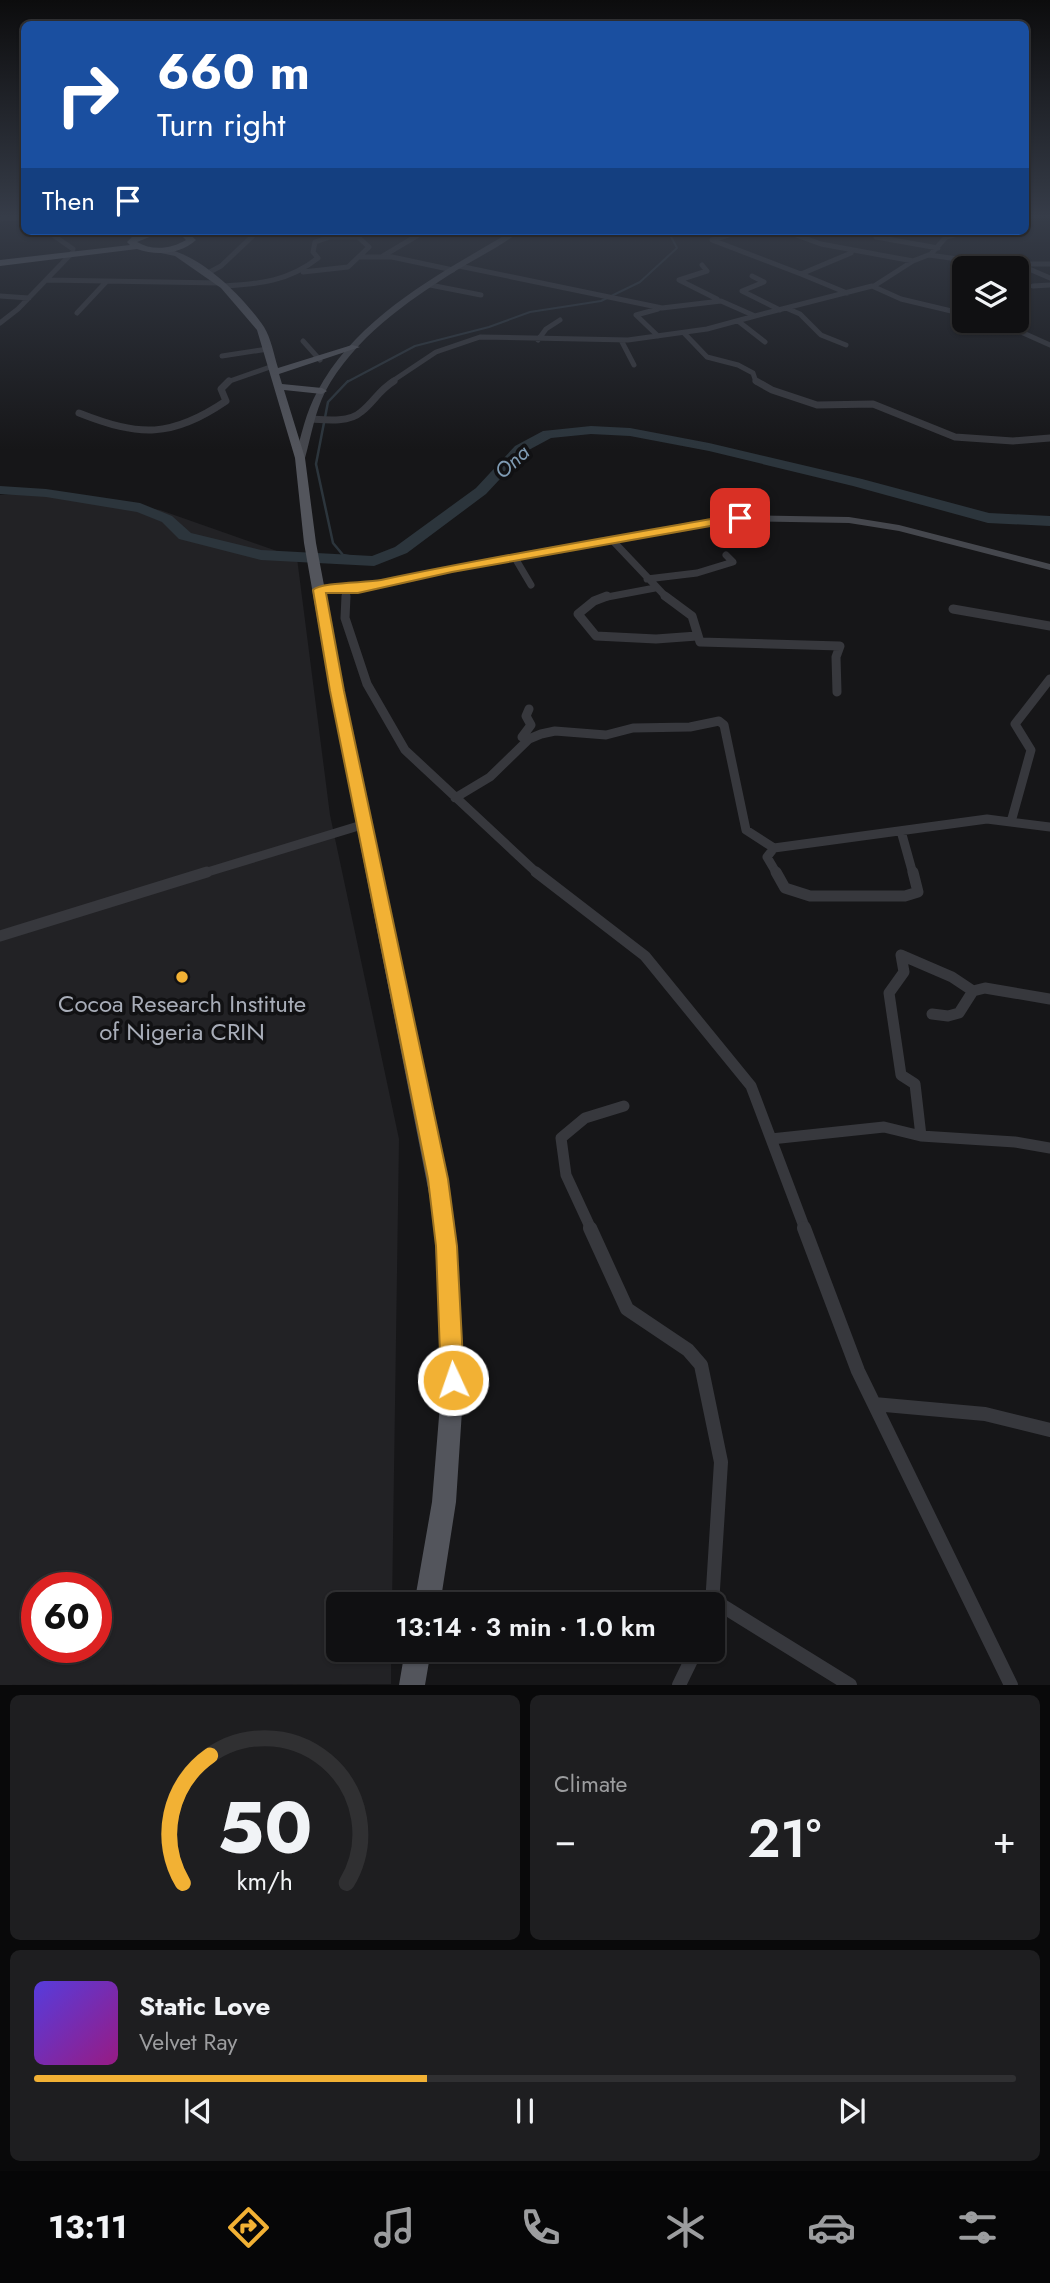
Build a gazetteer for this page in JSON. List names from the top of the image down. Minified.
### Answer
{"water":["Ona"],"places":["Cocoa Research Institute of Nigeria CRIN"],"page":{"turn":["660 m","Turn right"],"then":"Then","limit":"60","trip":"13:14 · 3 min · 1.0 km","tile":"Climate","heat":["−","21°","+"],"song":["Static Love","Velvet Ray"],"tabs":"13:11","gauge":["50","km/h"]}}
